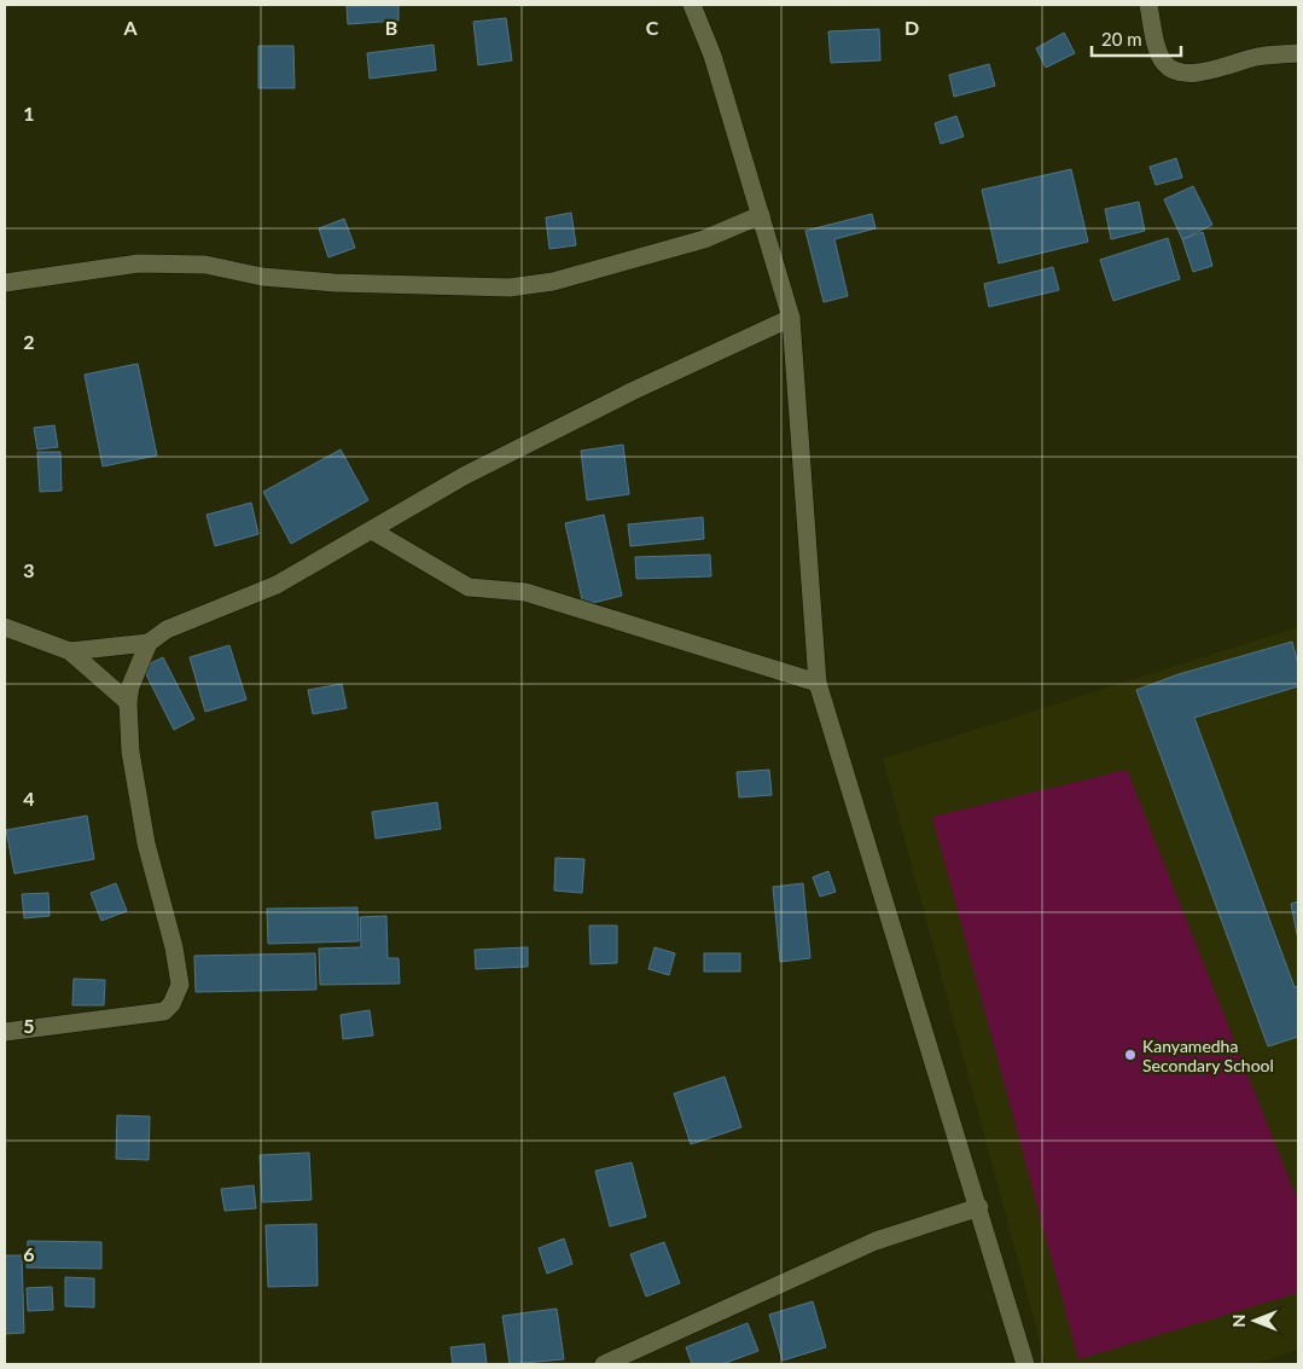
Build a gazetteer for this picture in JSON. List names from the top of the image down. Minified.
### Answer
{"places":["Kanyamedha Secondary School"],"scale_bar":"20 m","north":"left","grid":{"columns":["A","B","C","D"],"rows":["1","2","3","4","5","6"]}}
